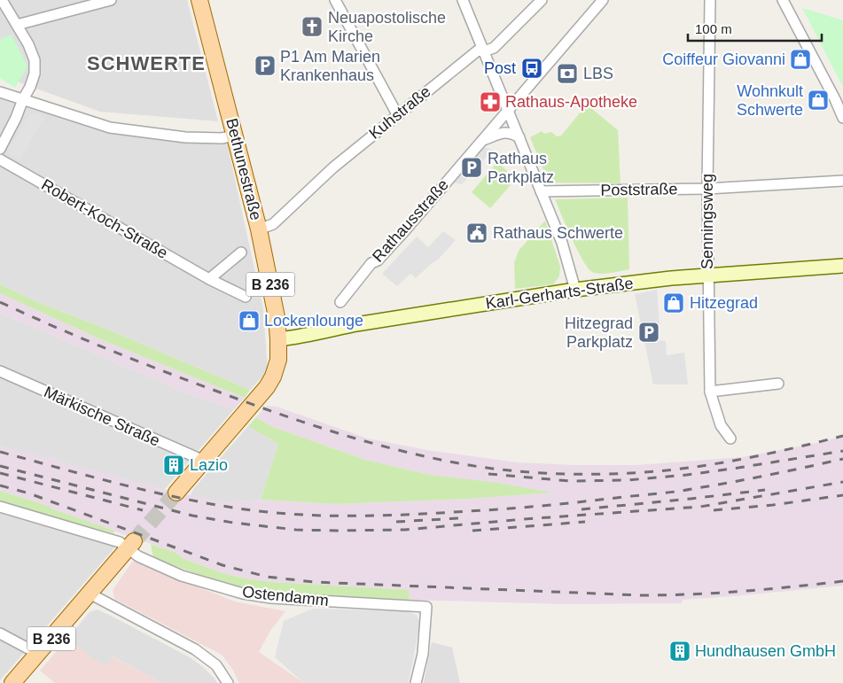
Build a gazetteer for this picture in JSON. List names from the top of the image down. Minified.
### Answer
{"streets":{"main road":["Bethunestraße","B 236","Karl-Gerharts-Straße"],"street":["Kuhstraße","Poststraße","Robert-Koch-Straße","Rathausstraße","Senningsweg","Märkische Straße","Ostendamm"]},"crossings":[["Kuhstraße","Bethunestraße"],["Bethunestraße","B 236"],["Bethunestraße","Karl-Gerharts-Straße"],["Poststraße","Senningsweg"],["Senningsweg","Karl-Gerharts-Straße"],["B 236","Karl-Gerharts-Straße"],["B 236","Märkische Straße"],["B 236","Ostendamm"]],"districts":["SCHWERTE"],"places":{"church":["Neuapostolische Kirche"],"shop":["Coiffeur Giovanni","Wohnkult Schwerte","Hitzegrad","Lockenlounge"],"parking":["P1 Am Marien Krankenhaus","Rathaus Parkplatz","Hitzegrad Parkplatz"],"bus stop":["Post"],"bank":["LBS"],"pharmacy":["Rathaus-Apotheke"],"public building":["Rathaus Schwerte"],"building":["Lazio","Hundhausen GmbH"]},"scale_bar":"100 m"}
